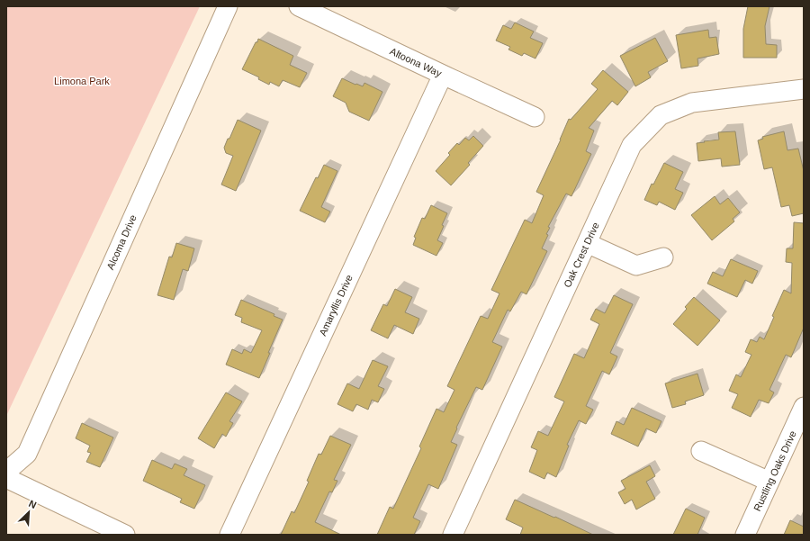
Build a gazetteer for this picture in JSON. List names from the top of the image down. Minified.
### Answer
{"streets":{"street":["Altoona Way","Alcoma Drive","Oak Crest Drive","Amaryllis Drive","Rustling Oaks Drive"]},"crossings":[["Altoona Way","Amaryllis Drive"]],"parks":["Limona Park"],"north":"top right"}
